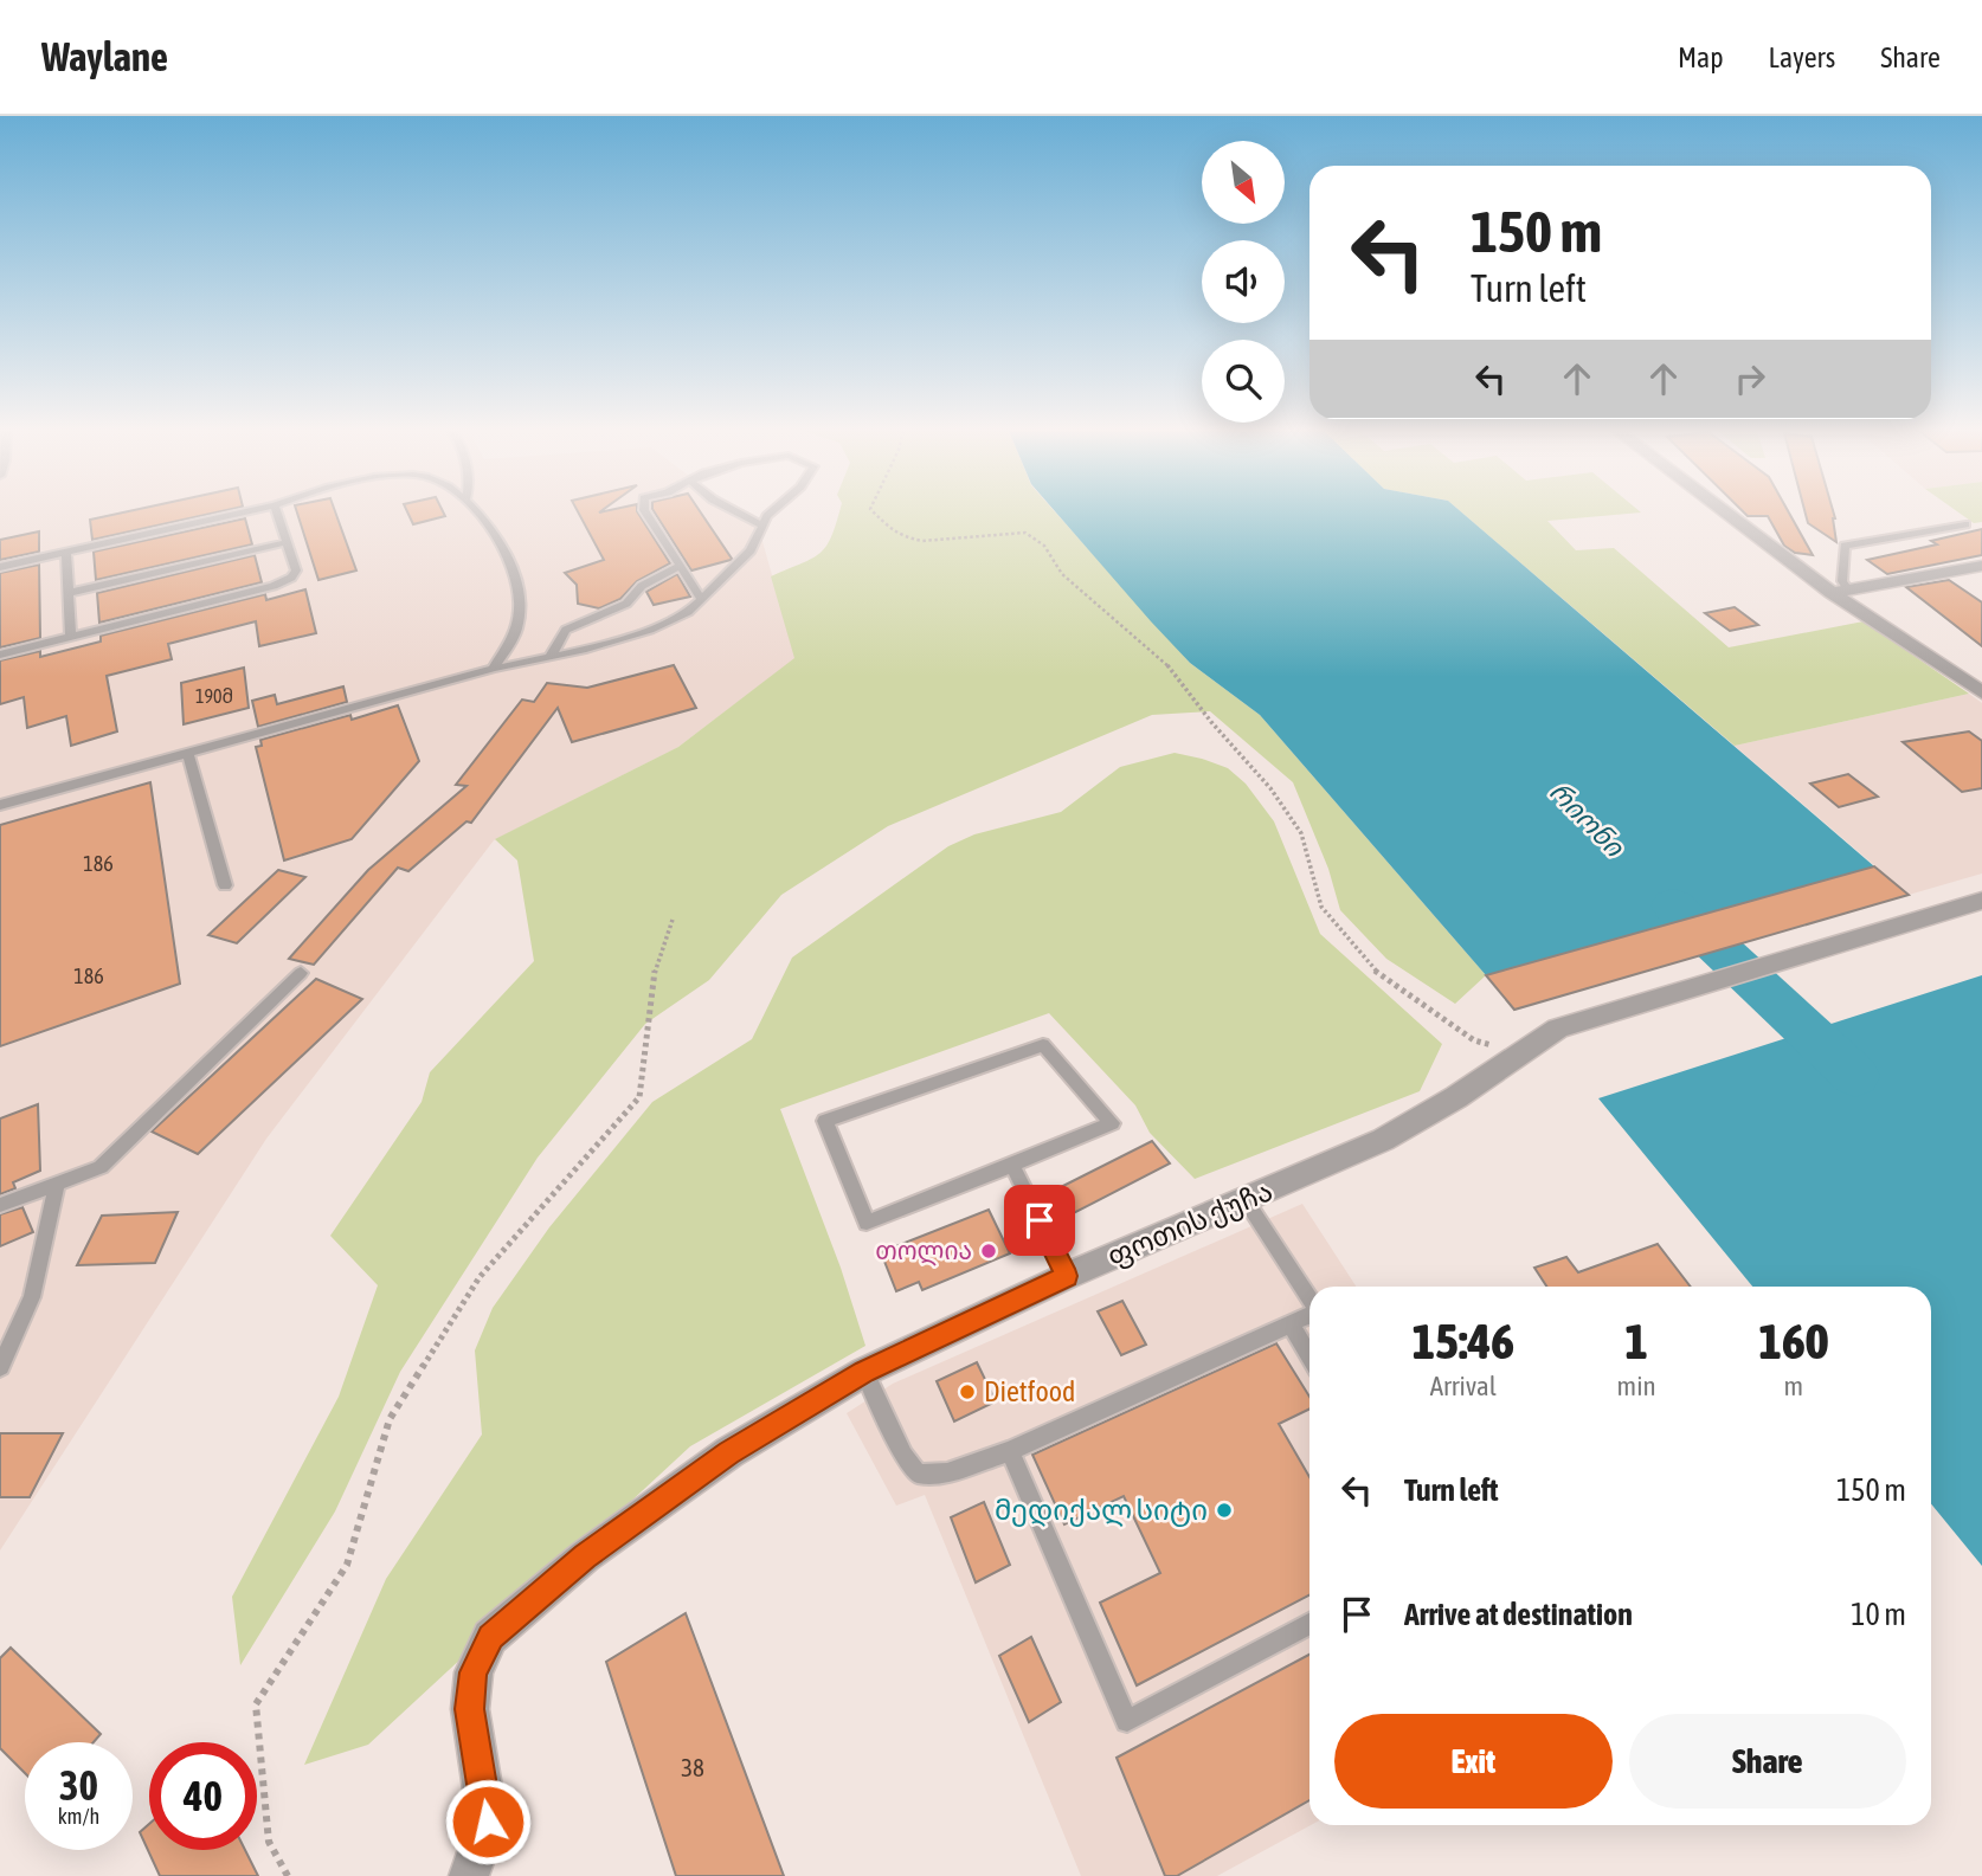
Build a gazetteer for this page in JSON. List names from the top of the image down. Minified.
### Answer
{"streets":{"street":["ფოთის ქუჩა"]},"water":["რიონი"],"places":["თოლია","Dietfood","მედიქალ სიტი"],"house_numbers":["190მ","186","186","38"],"north":"bottom right","page":{"header":"Waylane","nav":["Map","Layers","Share"],"turn":["150 m","Turn left"],"eta":["15:46","Arrival","1","min","160","m"],"list":[{"name":"Turn left","value":"150 m"},{"name":"Arrive at destination","value":"10 m"}],"buttons":["Exit","Share"],"speed":"30 km/h","limit":"40"}}
